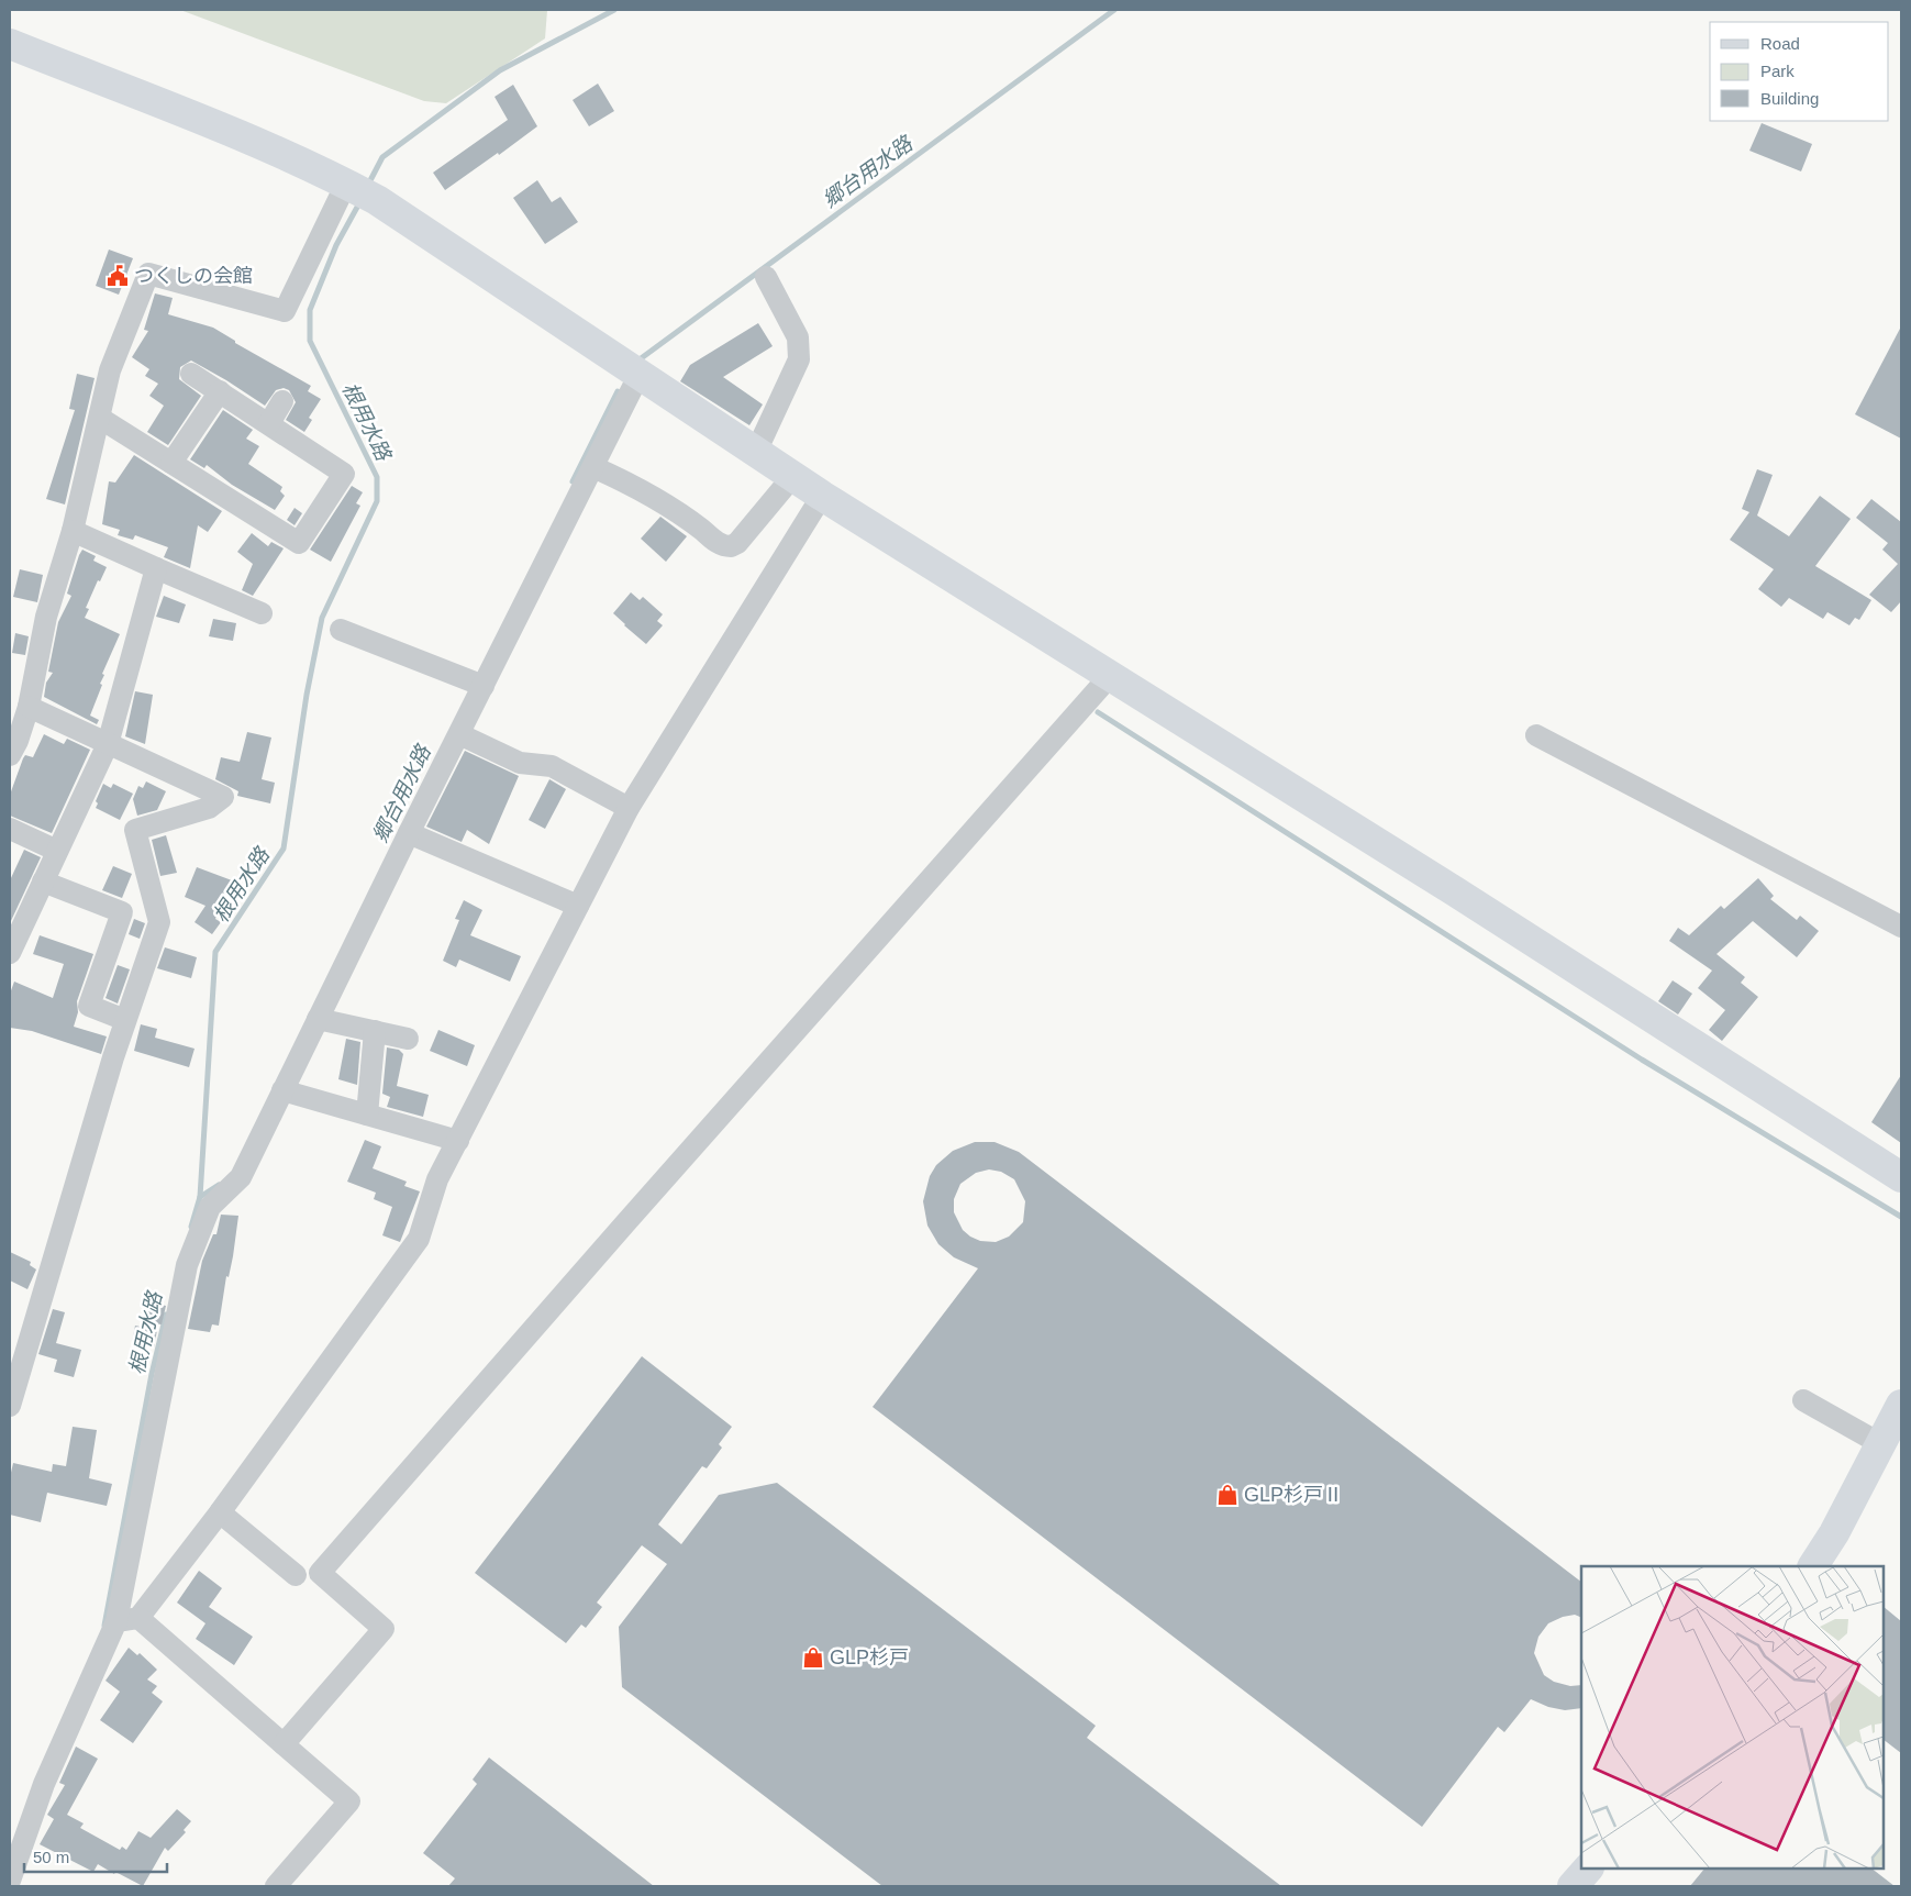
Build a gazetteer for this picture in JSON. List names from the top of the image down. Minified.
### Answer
{"water":["郷台用水路","根用水路"],"places":{"public building":["つくしの会館"],"shop":["GLP杉戸Ⅱ","GLP杉戸"]},"legend":["Road","Park","Building"],"scale_bar":"50 m"}
